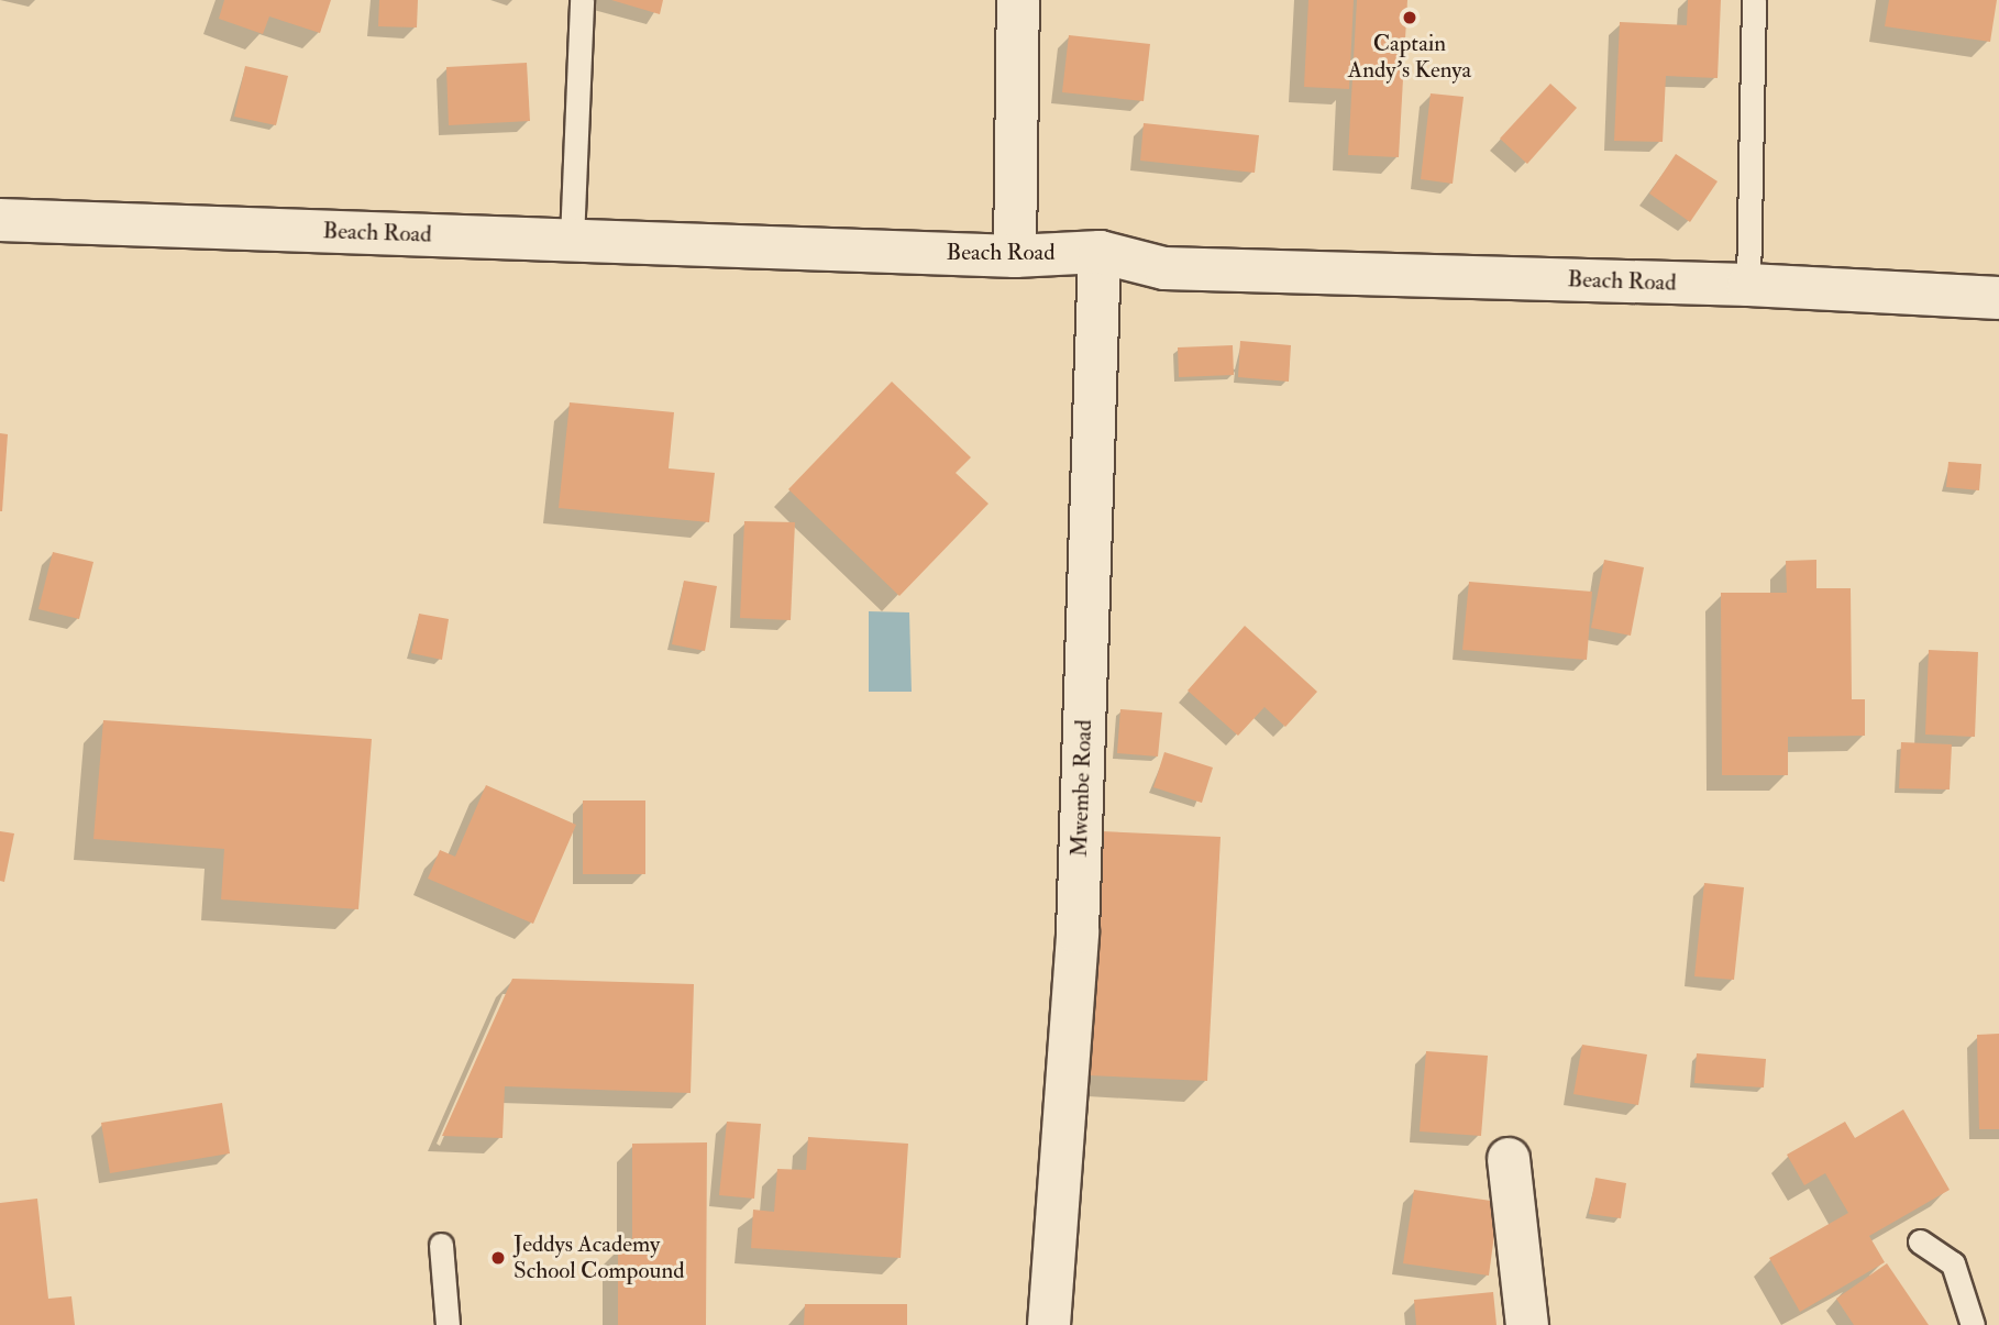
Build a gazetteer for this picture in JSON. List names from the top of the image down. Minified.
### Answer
{"streets":{"main road":["Beach Road","Mwembe Road"]},"crossings":[["Beach Road","Mwembe Road"]],"places":["Captain Andy's Kenya","Jeddys Academy School Compound"]}
